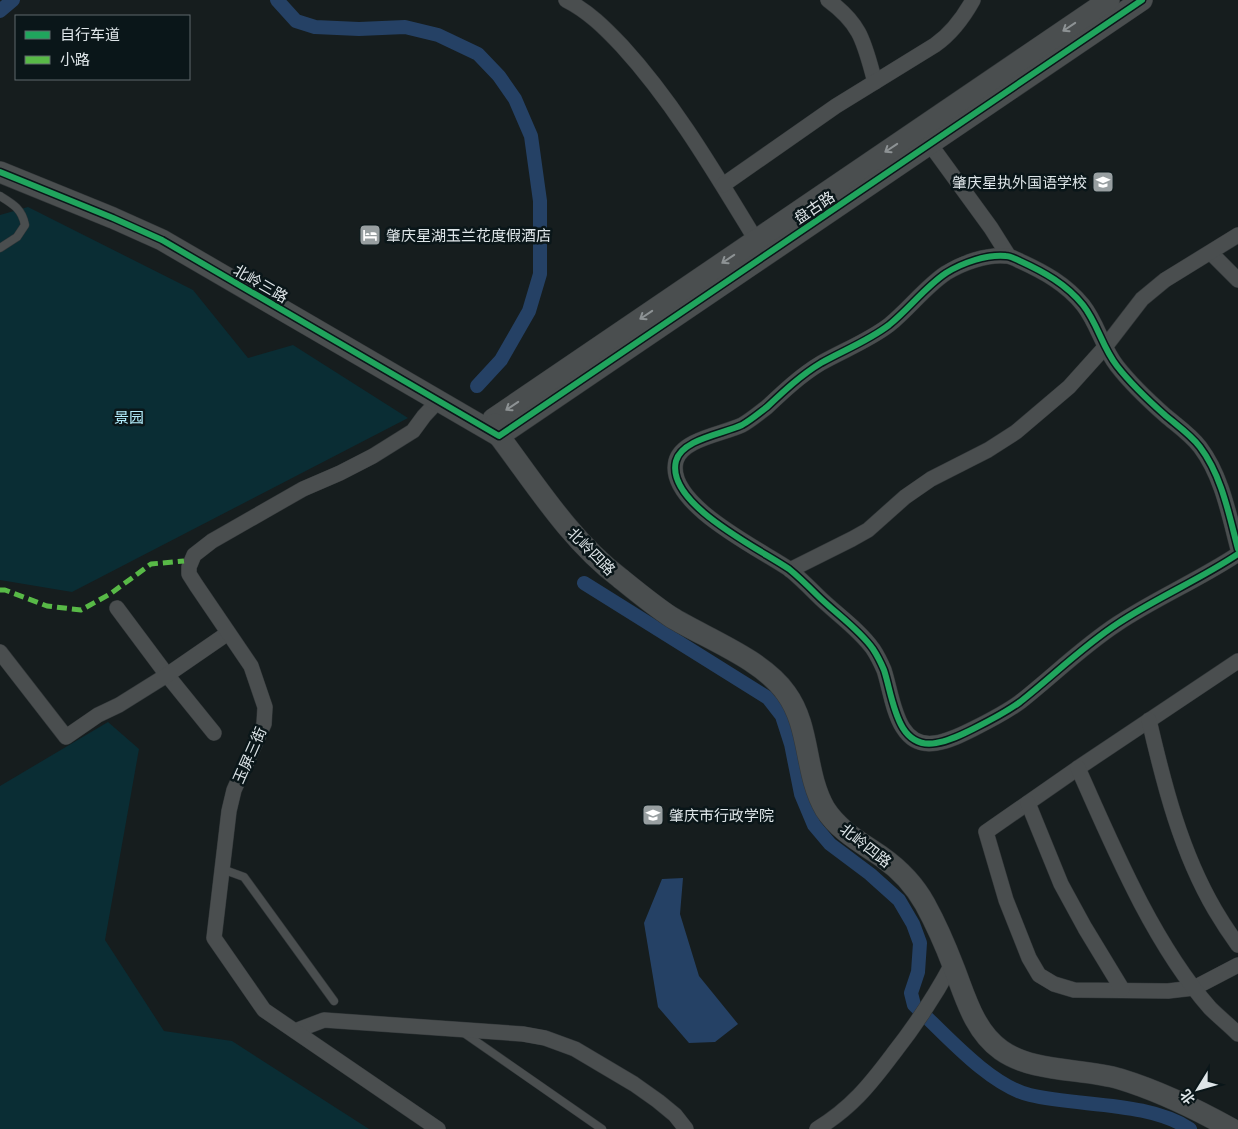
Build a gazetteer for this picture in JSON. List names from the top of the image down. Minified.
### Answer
{"streets":{"street":["盘古路","北岭三路","北岭四路","玉屏三街"]},"crossings":[["盘古路","北岭三路"],["盘古路","北岭四路"],["北岭三路","北岭四路"],["北岭三路","玉屏三街"]],"parks":["景园"],"places":{"school or university":["肇庆星执外国语学校","肇庆市行政学院"],"hotel":["肇庆星湖玉兰花度假酒店"]},"legend":["自行车道","小路"],"north":"bottom left"}
